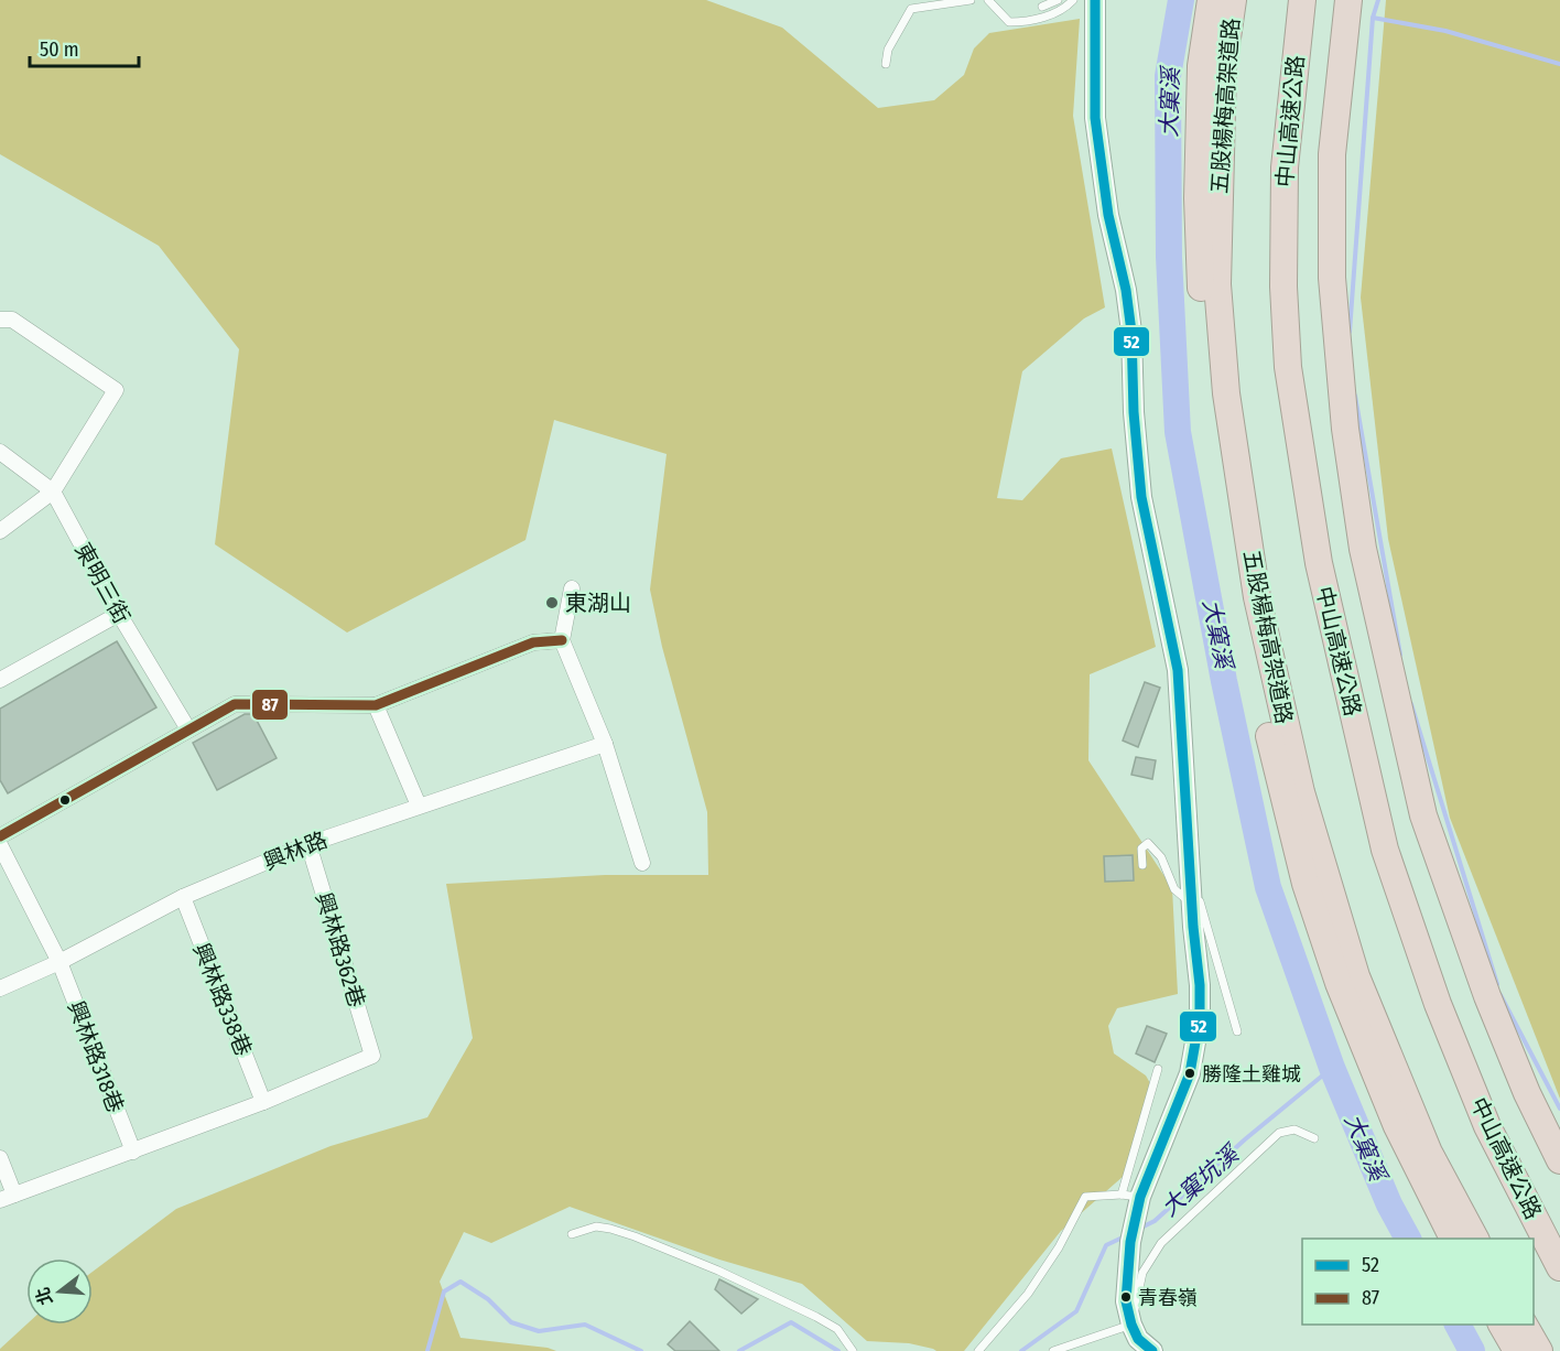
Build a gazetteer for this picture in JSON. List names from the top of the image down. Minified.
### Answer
{"streets":{"highway":["五股楊梅高架道路","中山高速公路"],"street":["東明三街","興林路","興林路362巷","興林路338巷","興林路318巷"]},"crossings":[["興林路","興林路362巷"],["興林路","興林路338巷"],["興林路","興林路318巷"],["興林路362巷","興林路338巷"]],"water":["大窠溪","大窠坑溪"],"places":["東湖山","勝隆土雞城","青春嶺"],"lines":["transit line 52","transit line 87"],"legend":["52","87"],"scale_bar":"50 m","north":"left"}
